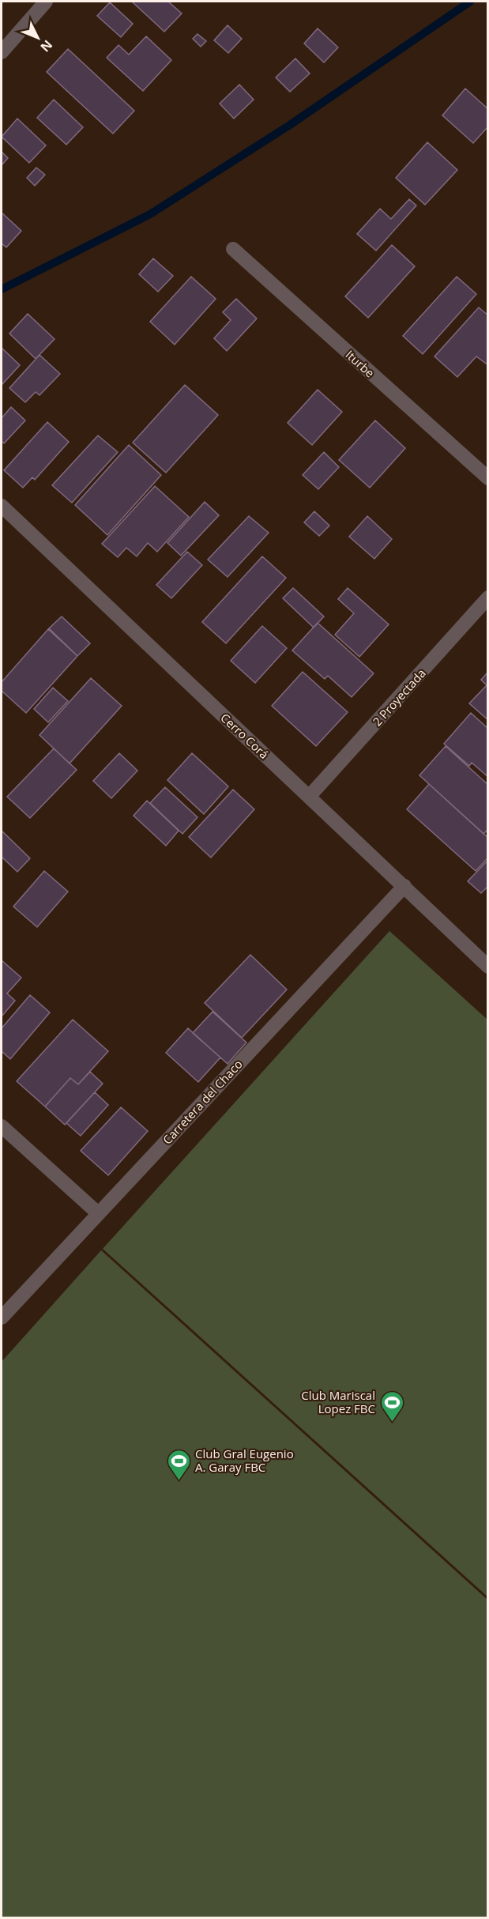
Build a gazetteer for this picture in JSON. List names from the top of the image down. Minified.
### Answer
{"streets":{"street":["Iturbe","2 Proyectada","Cerro Corá","Carretera del Chaco"]},"crossings":[["2 Proyectada","Cerro Corá"],["Cerro Corá","Carretera del Chaco"]],"places":{"sports":["Club Mariscal Lopez FBC","Club Gral Eugenio A. Garay FBC"]},"north":"bottom right"}
